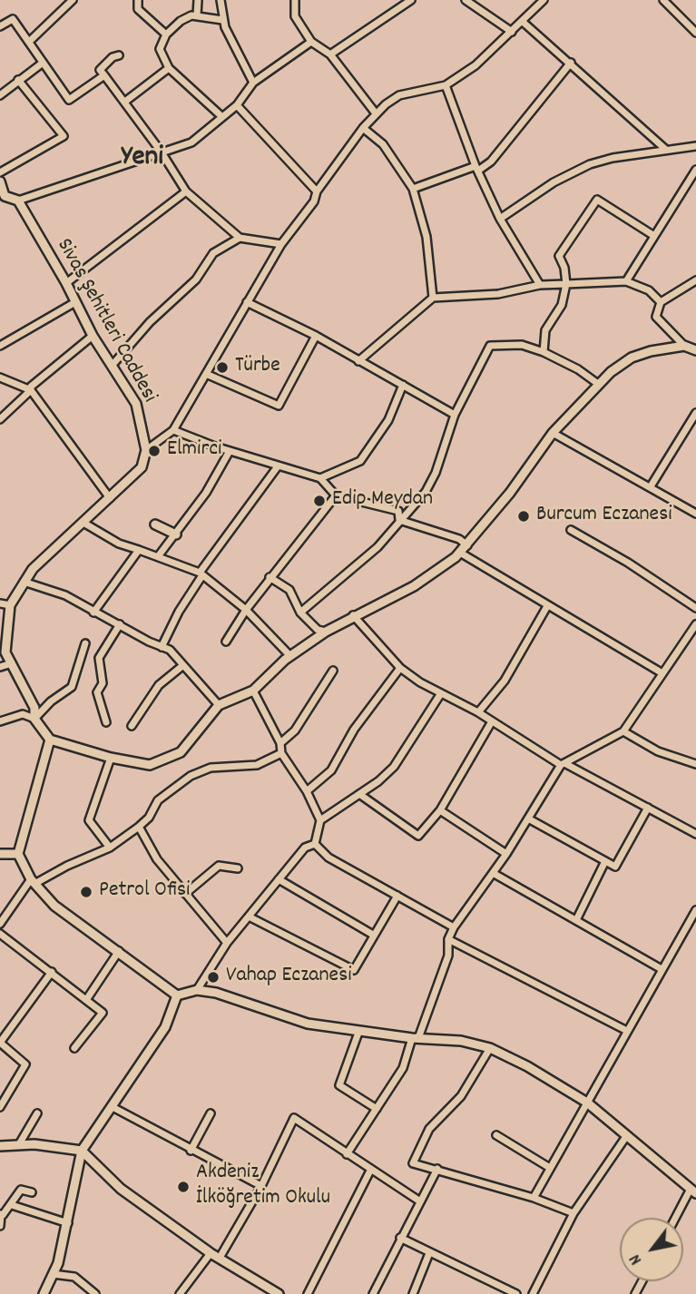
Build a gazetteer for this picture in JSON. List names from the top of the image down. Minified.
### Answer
{"streets":{"street":["Sivas Şehitleri Caddesi"]},"districts":["Yeni"],"places":["Türbe","Elmirci","Edip Meydan","Burcum Eczanesi","Petrol Ofisi","Vahap Eczanesi","Akdeniz İlköğretim Okulu"],"north":"bottom left"}
